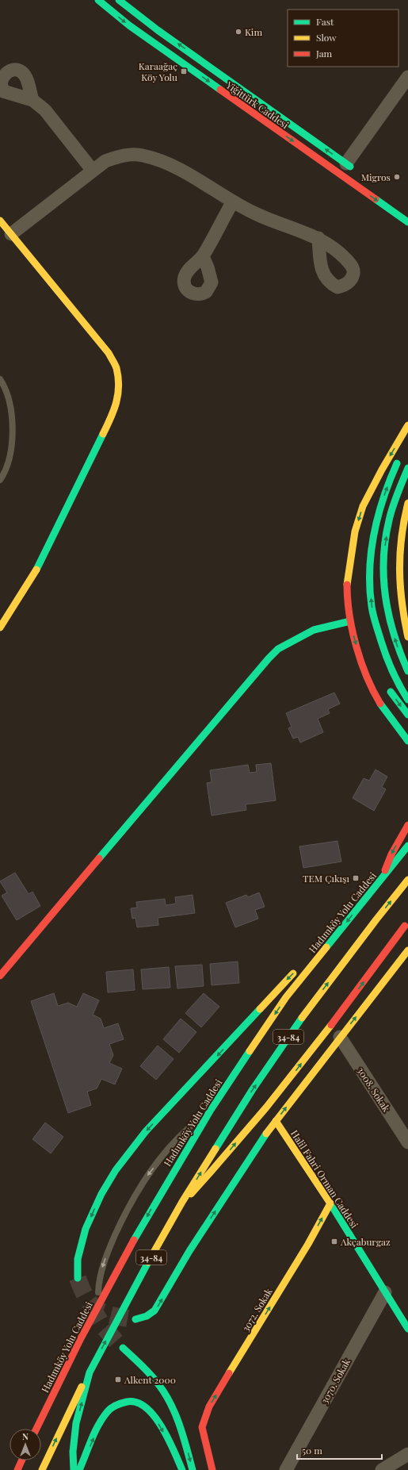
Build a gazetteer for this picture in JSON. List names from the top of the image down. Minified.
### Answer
{"streets":{"main road":["Yiğittürk Caddesi","Hadımköy Yolu Caddesi","34-84","Halil Fahri Orman Caddesi","3072. Sokak"],"street":["3008. Sokak","3070. Sokak"]},"crossings":[["Halil Fahri Orman Caddesi","3072. Sokak"],["Halil Fahri Orman Caddesi","3070. Sokak"]],"one_way":["3072. Sokak"],"places":{"other":["Kim","Migros"],"transit":["Karaağaç Köy Yolu","TEM Çıkışı","Akçaburgaz","Alkent 2000"]},"legend":["Fast","Slow","Jam"],"scale_bar":"50 m","north":"top"}
